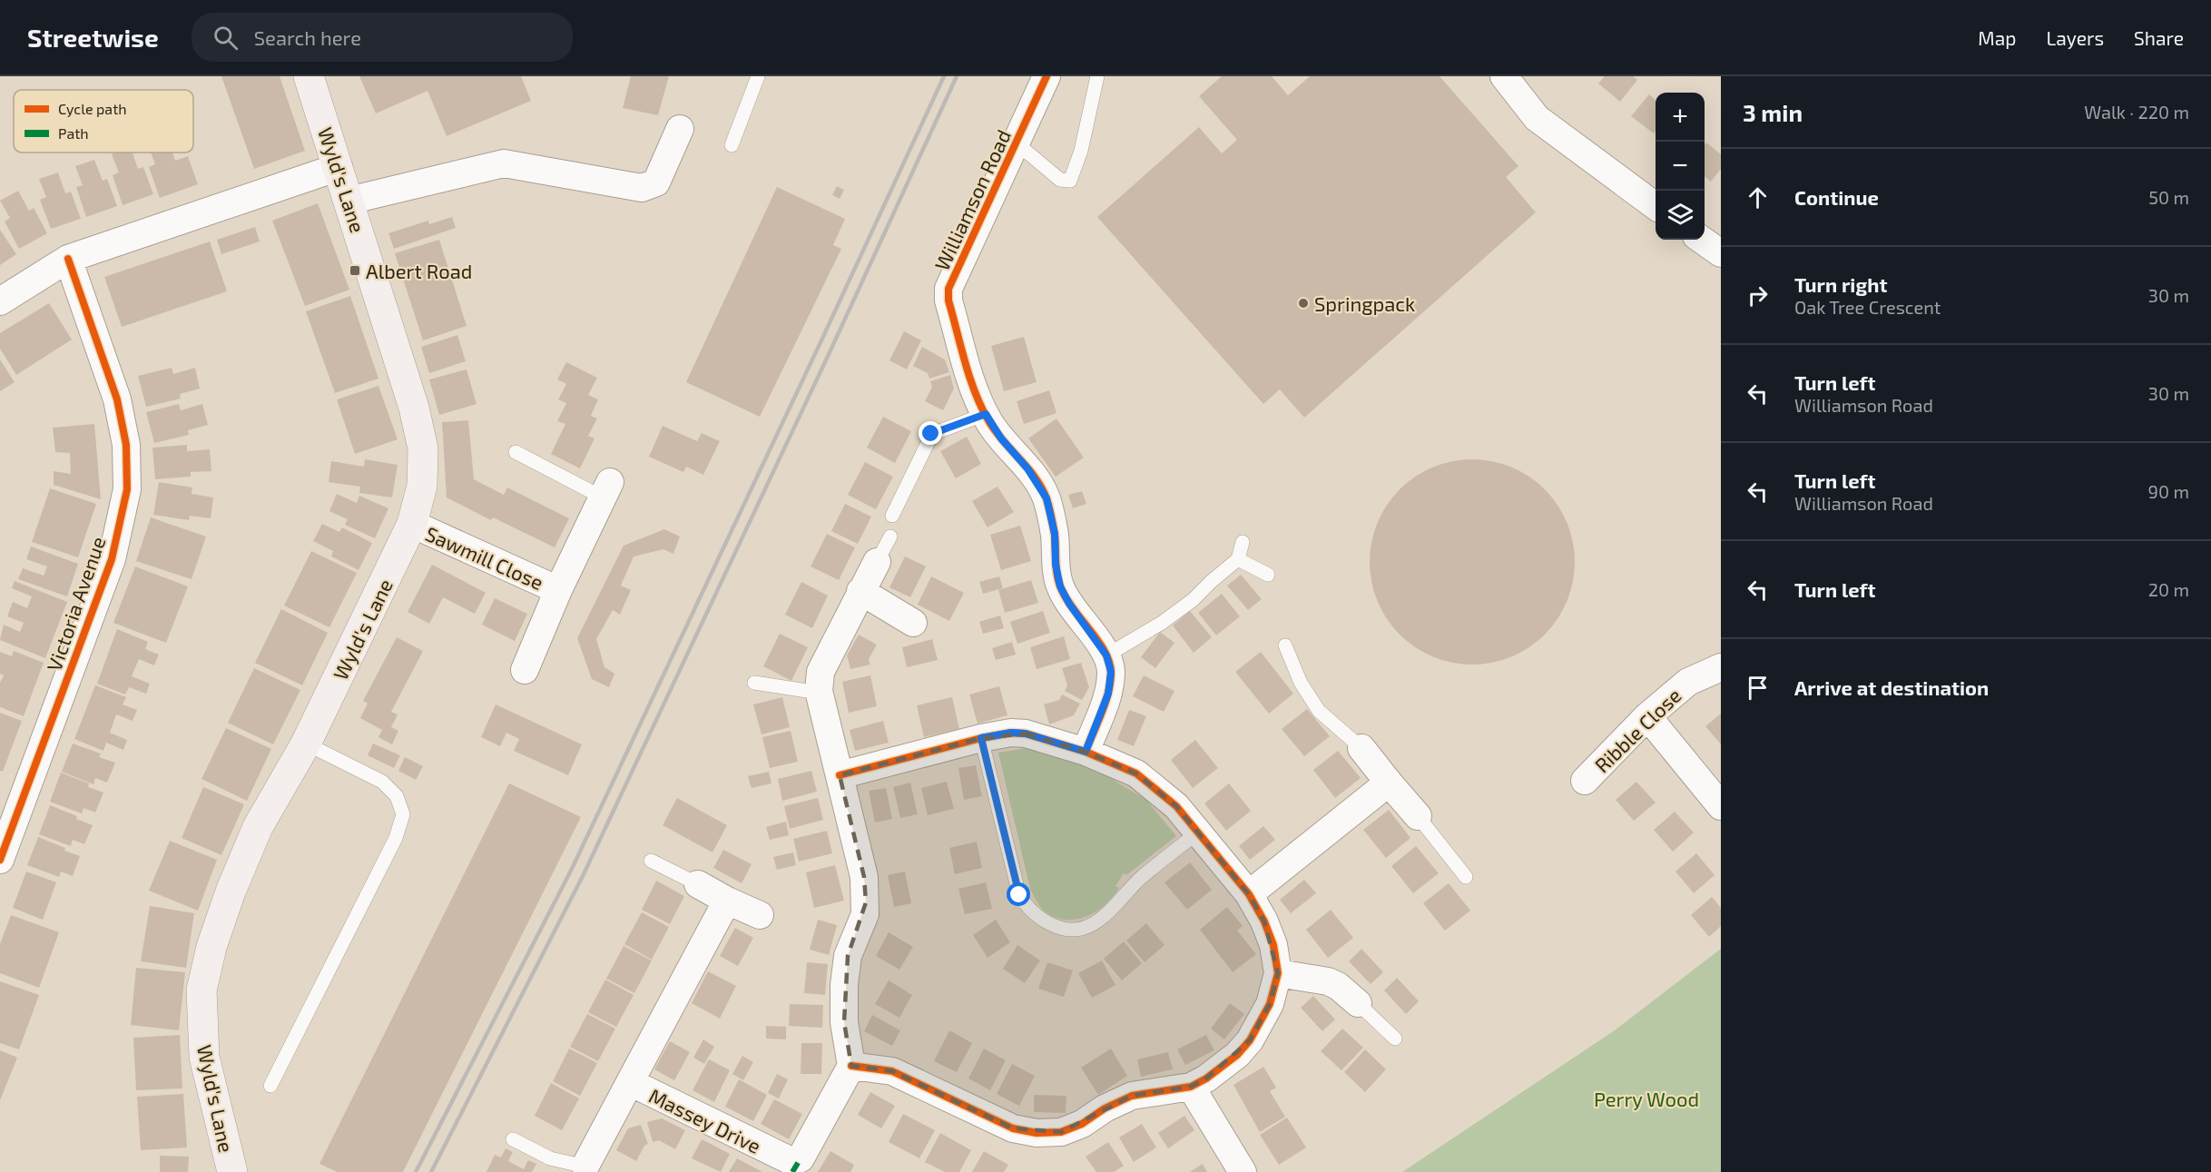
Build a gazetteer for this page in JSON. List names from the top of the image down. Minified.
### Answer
{"streets":{"main road":["Wyld's Lane"],"street":["Williamson Road","Sawmill Close","Victoria Avenue","Ribble Close","Massey Drive"]},"crossings":[["Wyld's Lane","Sawmill Close"]],"parks":["Perry Wood"],"places":{"transit":["Albert Road"],"other":["Springpack"]},"legend":["Cycle path","Path"],"page":{"header":"Streetwise","search":"Search here","nav":["Map","Layers","Share"],"heading":["3 min","Walk · 220 m"],"map_buttons":["+","−"],"list":[["Continue","50 m"],["Turn right","Oak Tree Crescent","30 m"],["Turn left","Williamson Road","30 m"],["Turn left","Williamson Road","90 m"],["Turn left","20 m"],"Arrive at destination"]}}
